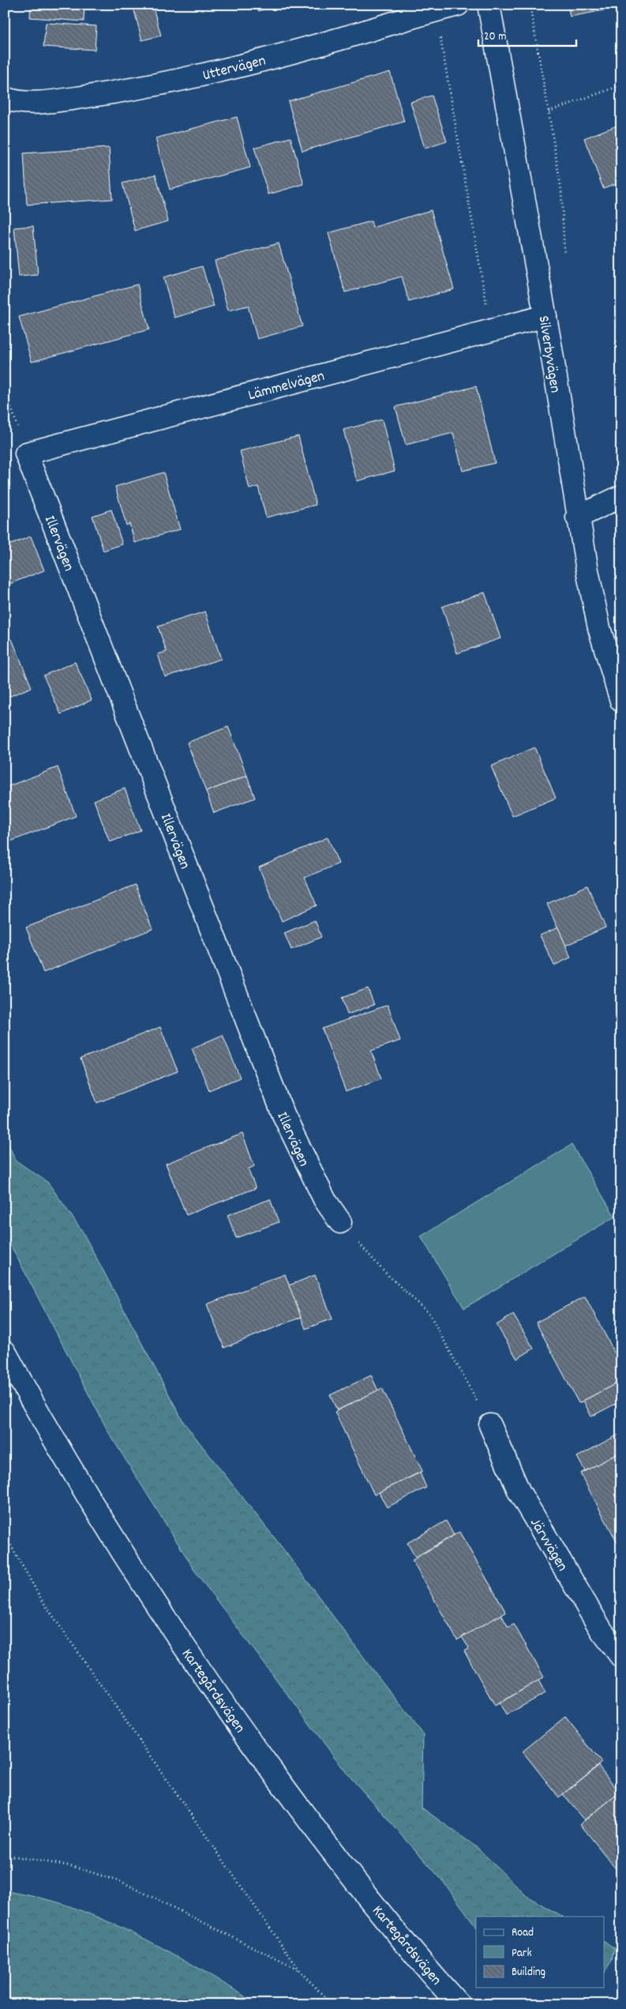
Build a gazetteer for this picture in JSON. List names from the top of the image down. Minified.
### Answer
{"streets":{"street":["Uttervägen","Silverbyvägen","Lämmelvägen","Illervägen","Järvvägen","Kartegårdsvägen"]},"crossings":[["Silverbyvägen","Lämmelvägen"],["Lämmelvägen","Illervägen"]],"legend":["Road","Park","Building"],"scale_bar":"20 m"}
